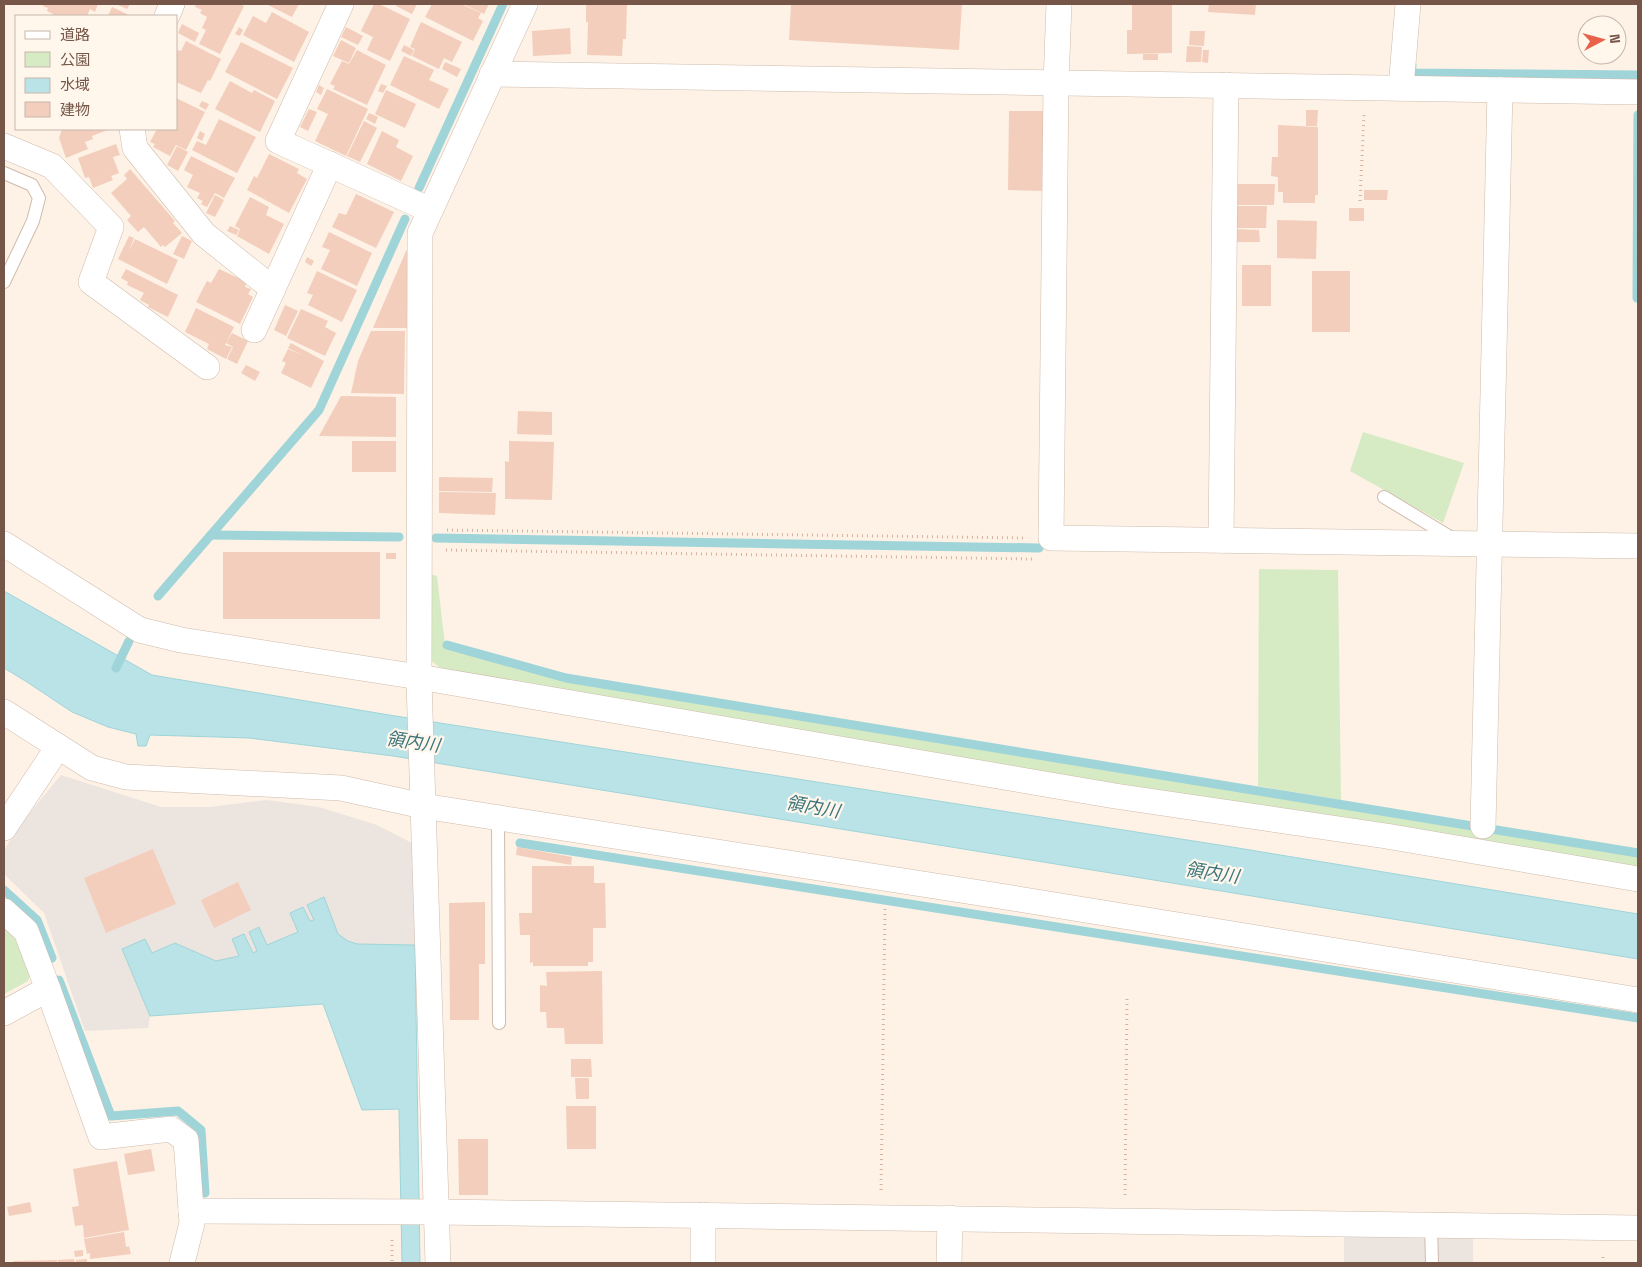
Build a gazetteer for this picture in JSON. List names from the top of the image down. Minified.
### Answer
{"water":["領内川"],"legend":["道路","公園","水域","建物"],"north":"right"}
